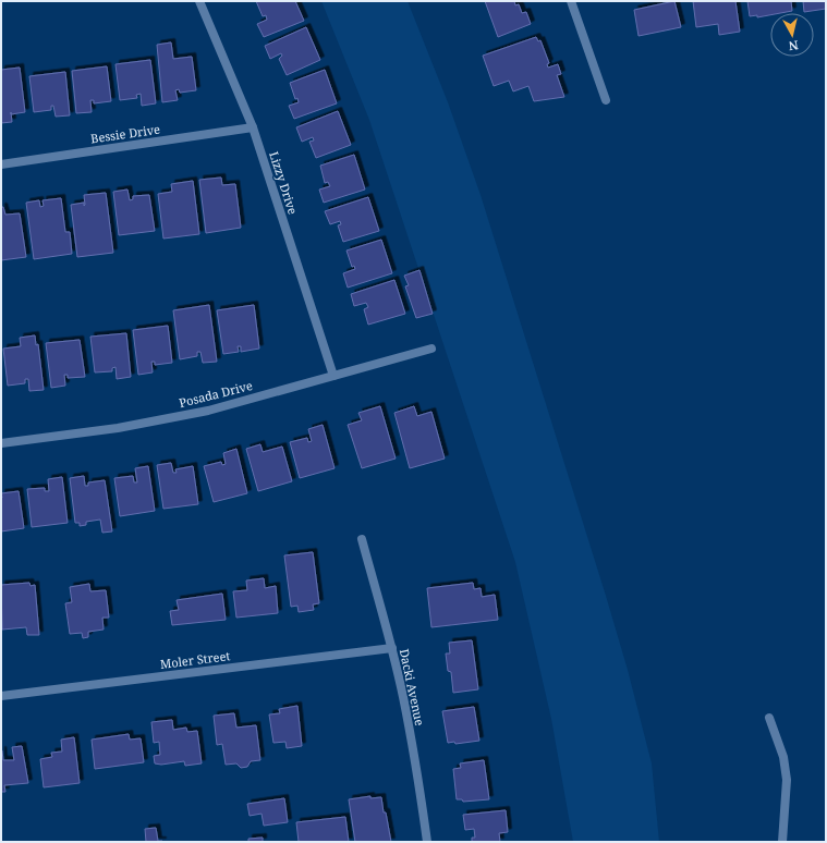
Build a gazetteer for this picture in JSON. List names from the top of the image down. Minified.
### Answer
{"streets":{"street":["Bessie Drive","Lizzy Drive","Posada Drive","Moler Street","Dacki Avenue"]},"crossings":[["Bessie Drive","Lizzy Drive"],["Lizzy Drive","Posada Drive"],["Moler Street","Dacki Avenue"]],"north":"bottom"}
